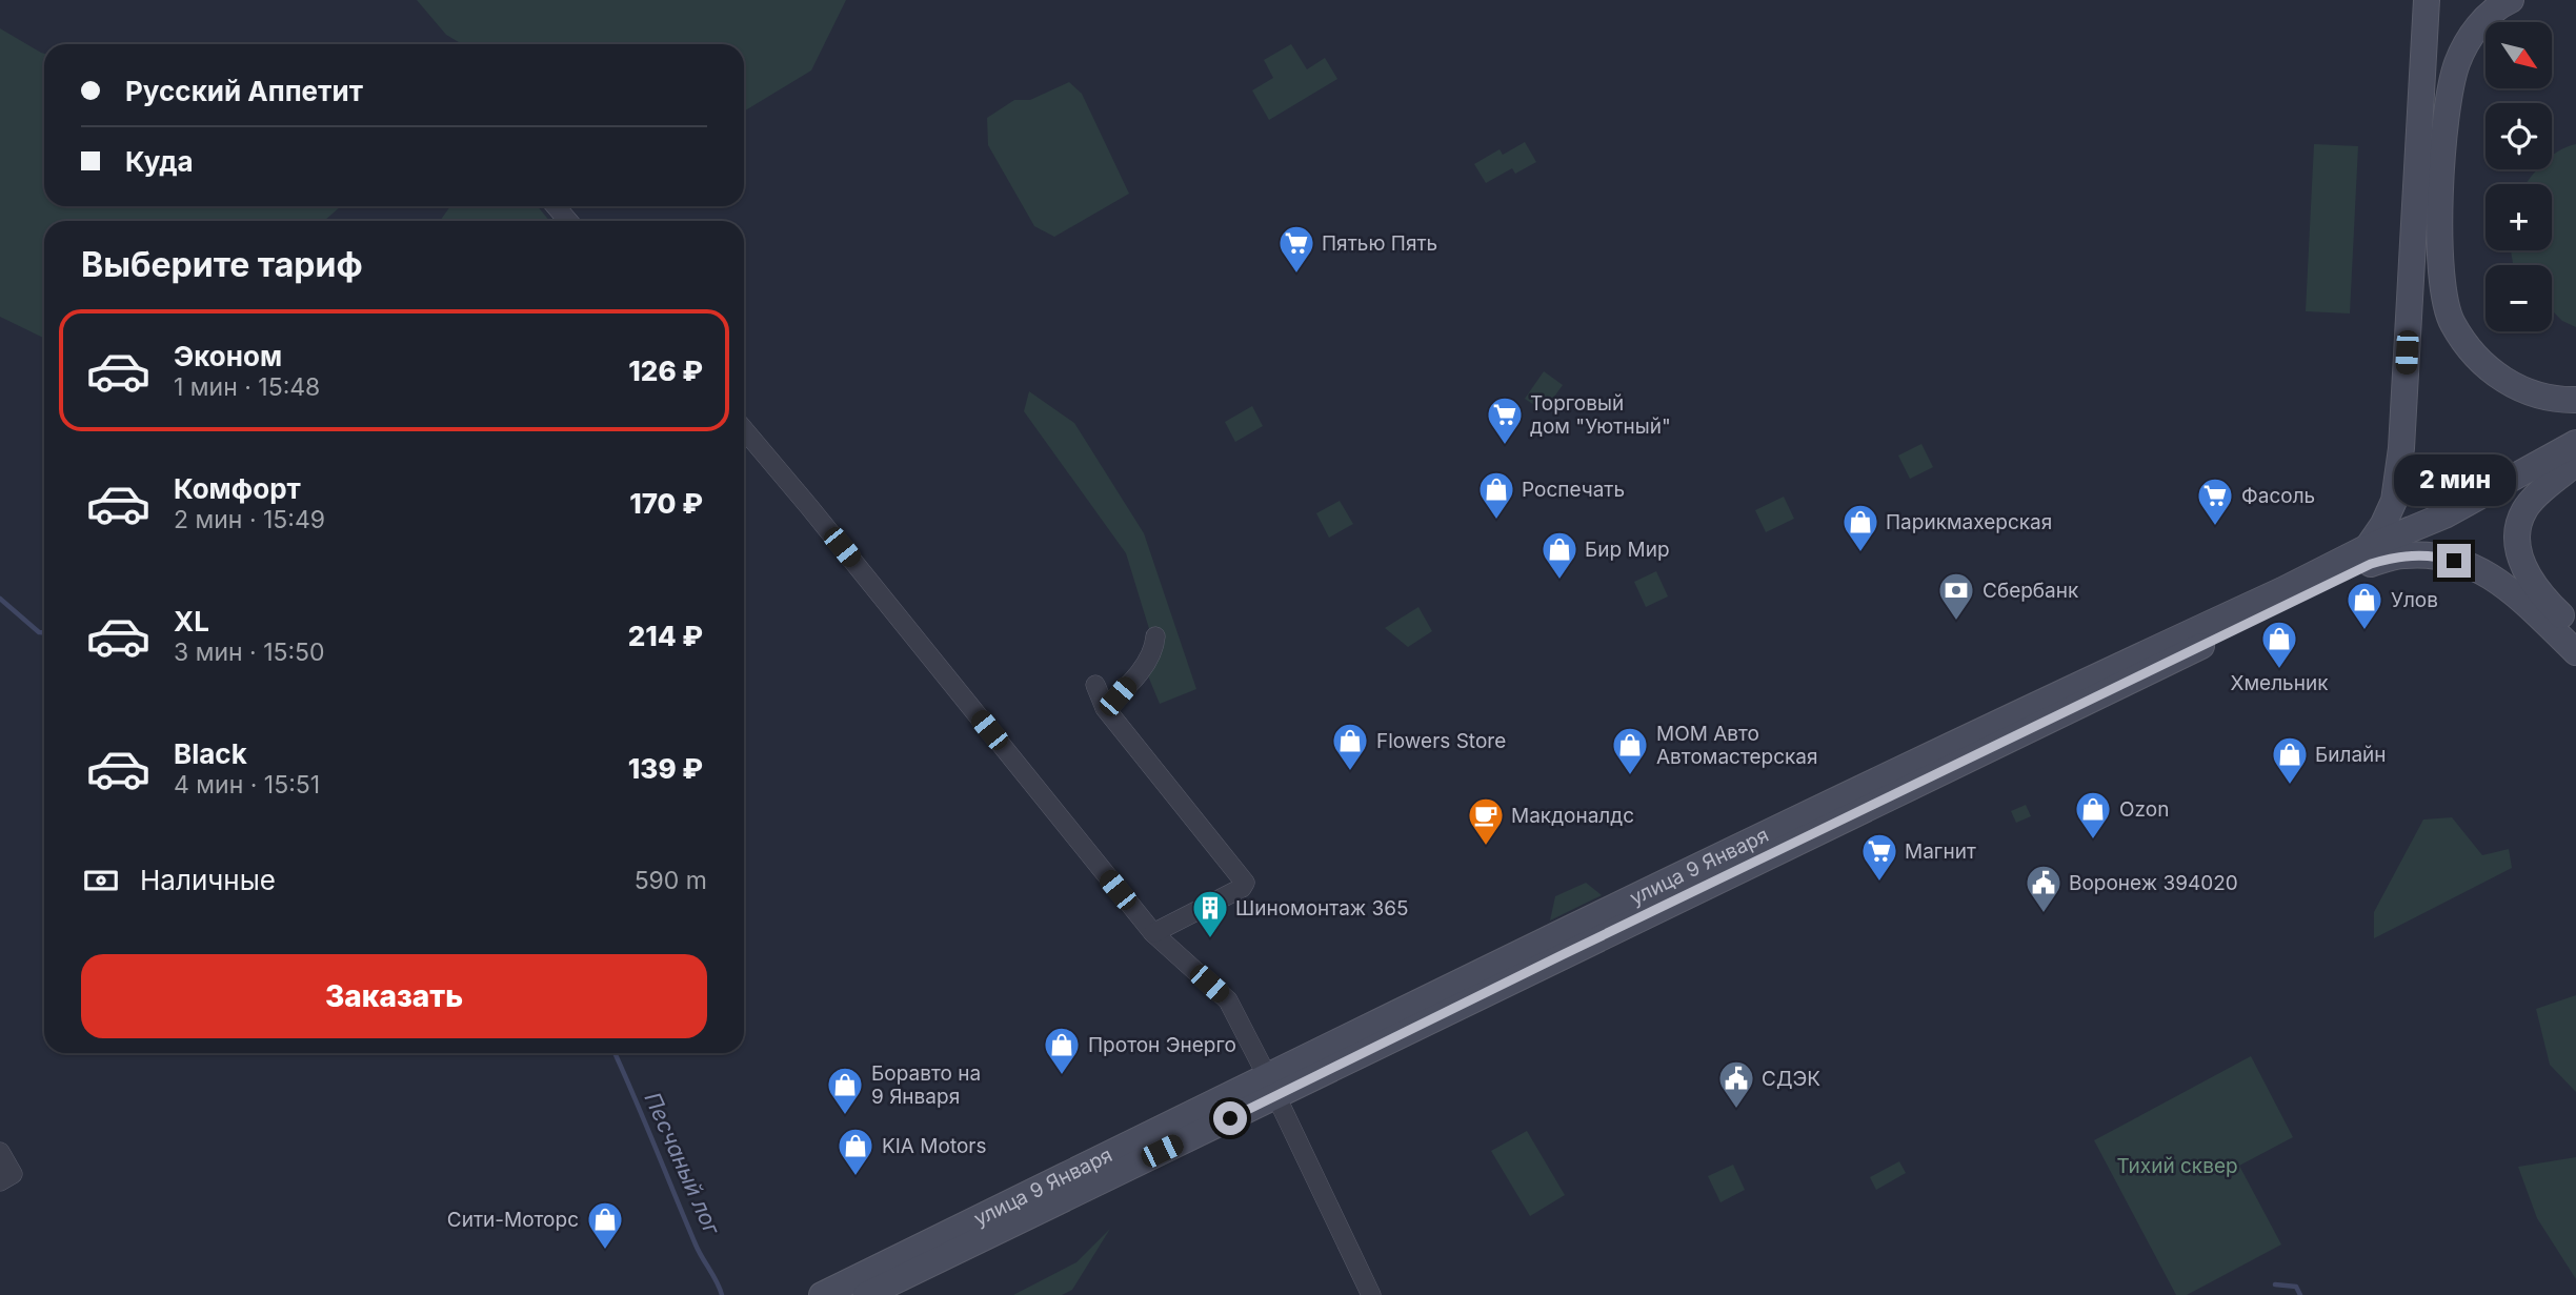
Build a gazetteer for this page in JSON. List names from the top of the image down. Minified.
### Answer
{"streets":{"main road":["улица 9 Января"]},"water":["Песчаный лог"],"parks":["Тихий сквер"],"places":{"supermarket":["Пятью Пять","Торговый дом \"Уютный\"","Фасоль","Магнит"],"shop":["Роспечать","Парикмахерская","Бир Мир","Улов","Хмельник","Flowers Store","МОМ Авто Автомастерская","Билайн","Ozon","Протон Энерго","Боравто на 9 Января","KIA Motors","Сити-Моторс"],"bank":["Сбербанк"],"cafe":["Макдоналдс"],"public building":["Воронеж 394020","СДЭК"],"building":["Шиномонтаж 365"]},"north":"bottom right","page":{"map_buttons":["+","−"],"banner":["Русский Аппетит","Куда"],"heading":"Выберите тариф","list":[{"name":"Эконом","note":"1 мин · 15:48","value":"126 ₽"},{"name":"Комфорт","note":"2 мин · 15:49","value":"170 ₽"},{"name":"XL","note":"3 мин · 15:50","value":"214 ₽"},{"name":"Black","note":"4 мин · 15:51","value":"139 ₽"}],"bubble":"2 мин","pay":["Наличные","590 m"],"buttons":"Заказать"}}
